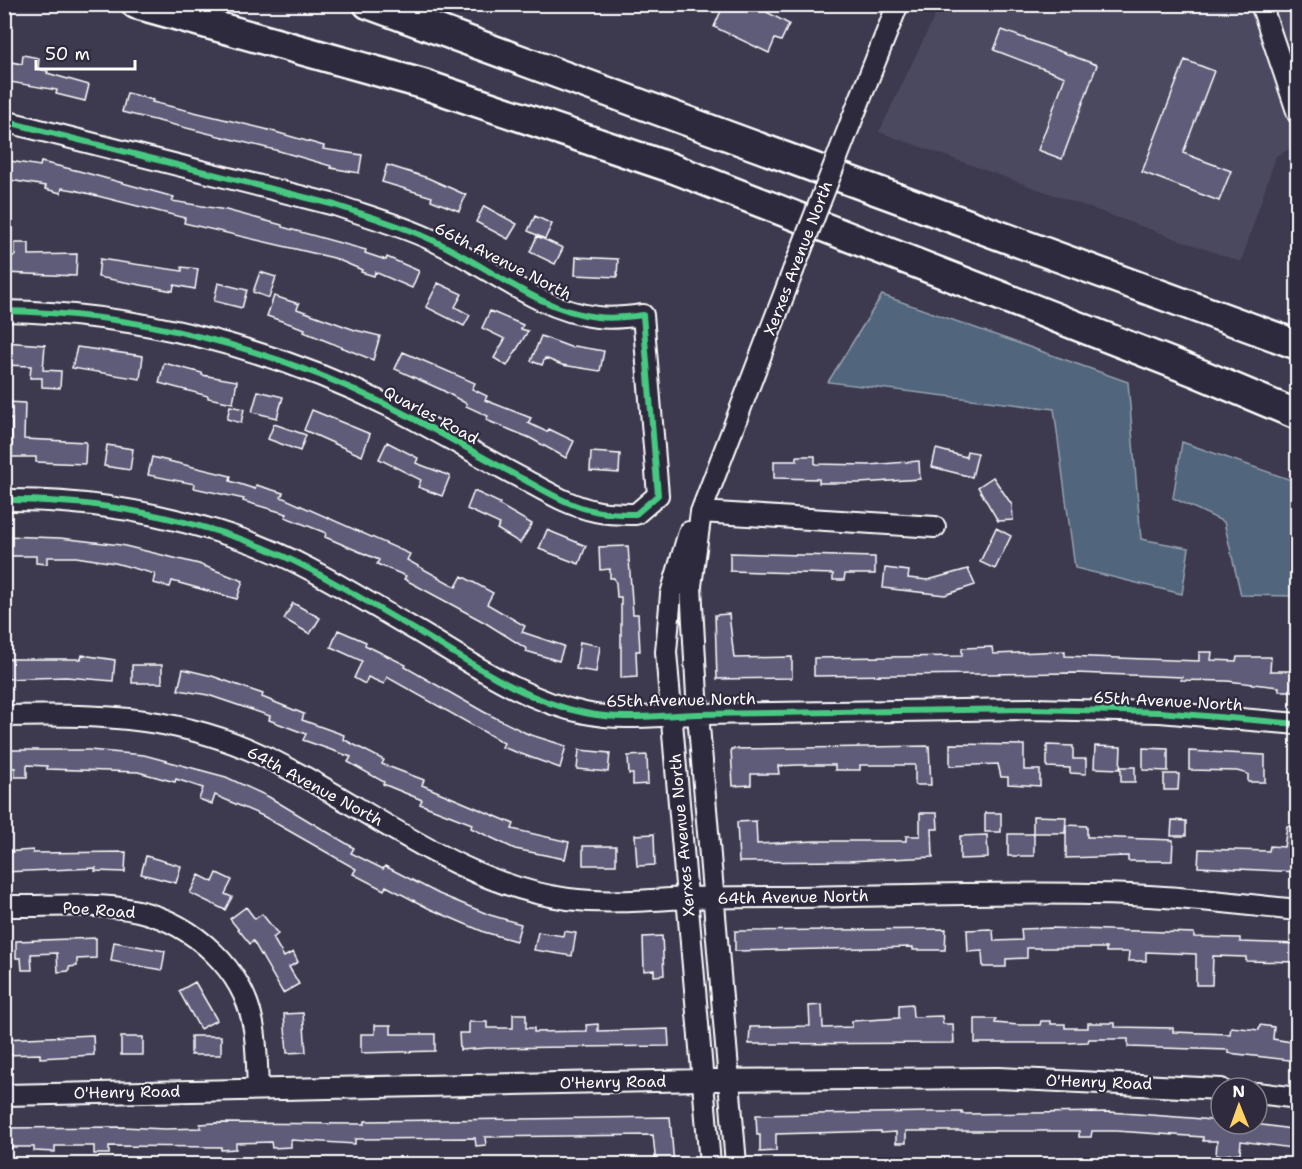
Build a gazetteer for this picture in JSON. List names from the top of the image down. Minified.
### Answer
{"streets":{"street":["Xerxes Avenue North","66th Avenue North","Quarles Road","65th Avenue North","64th Avenue North","Poe Road","O'Henry Road"]},"crossings":[["Xerxes Avenue North","65th Avenue North"],["Xerxes Avenue North","64th Avenue North"],["Xerxes Avenue North","O'Henry Road"],["66th Avenue North","Quarles Road"],["Poe Road","O'Henry Road"]],"scale_bar":"50 m","north":"top"}
